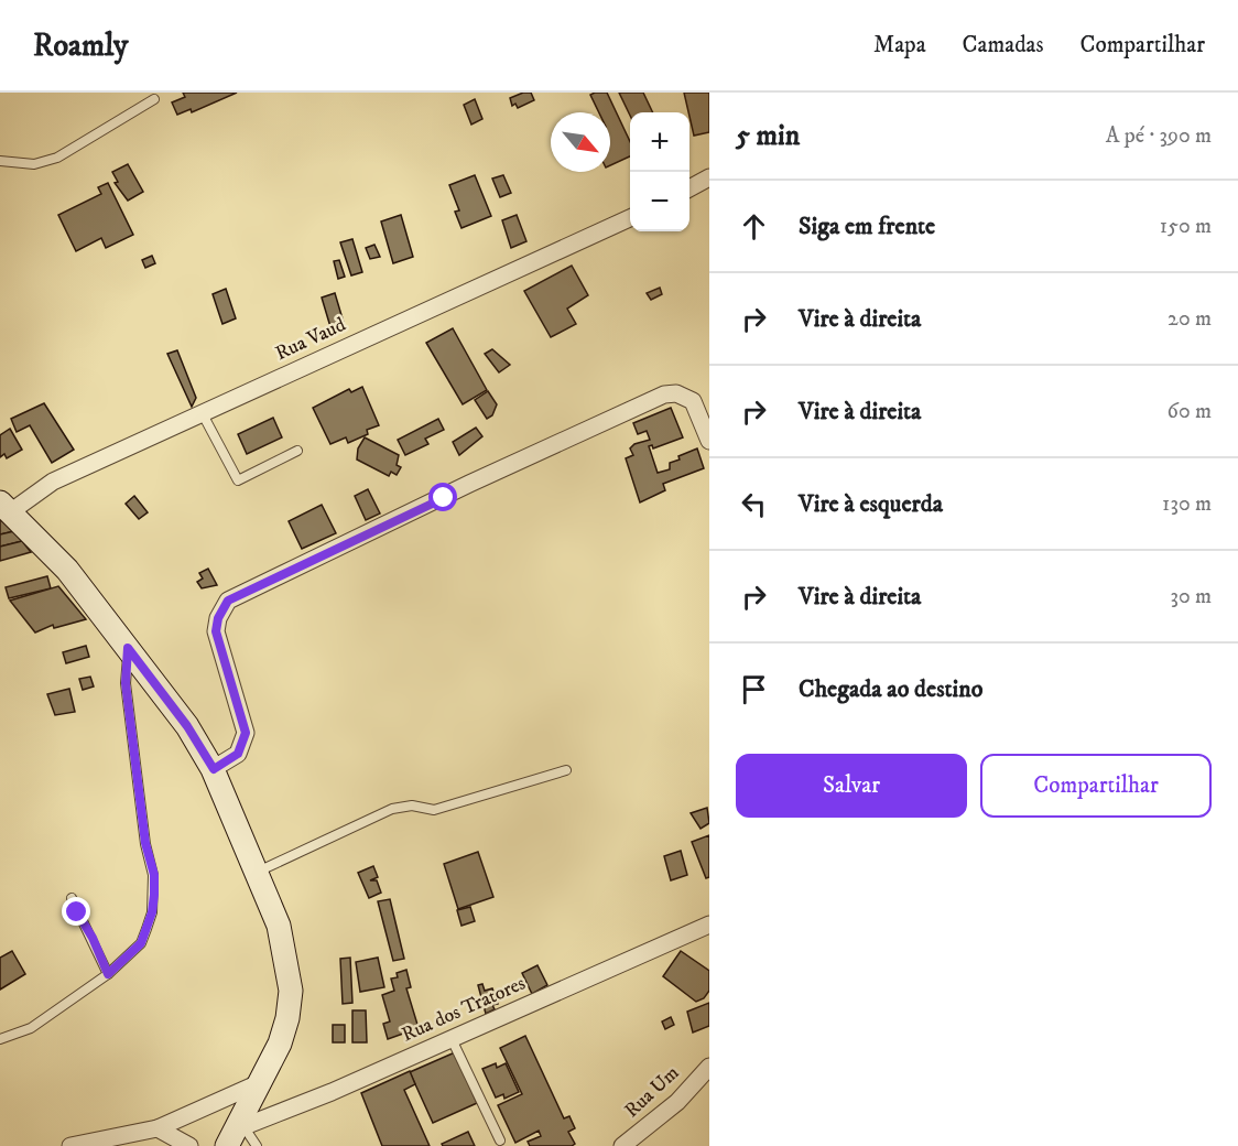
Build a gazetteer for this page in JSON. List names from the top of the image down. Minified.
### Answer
{"streets":{"street":["Rua Vaud","Rua dos Tratores","Rua Um"]},"north":"bottom right","page":{"header":"Roamly","nav":["Mapa","Camadas","Compartilhar"],"heading":["5 min","A pé · 390 m"],"map_buttons":["+","−"],"list":[["Siga em frente","150 m"],["Vire à direita","20 m"],["Vire à direita","60 m"],["Vire à esquerda","130 m"],["Vire à direita","30 m"],"Chegada ao destino"],"buttons":["Salvar","Compartilhar"]}}
